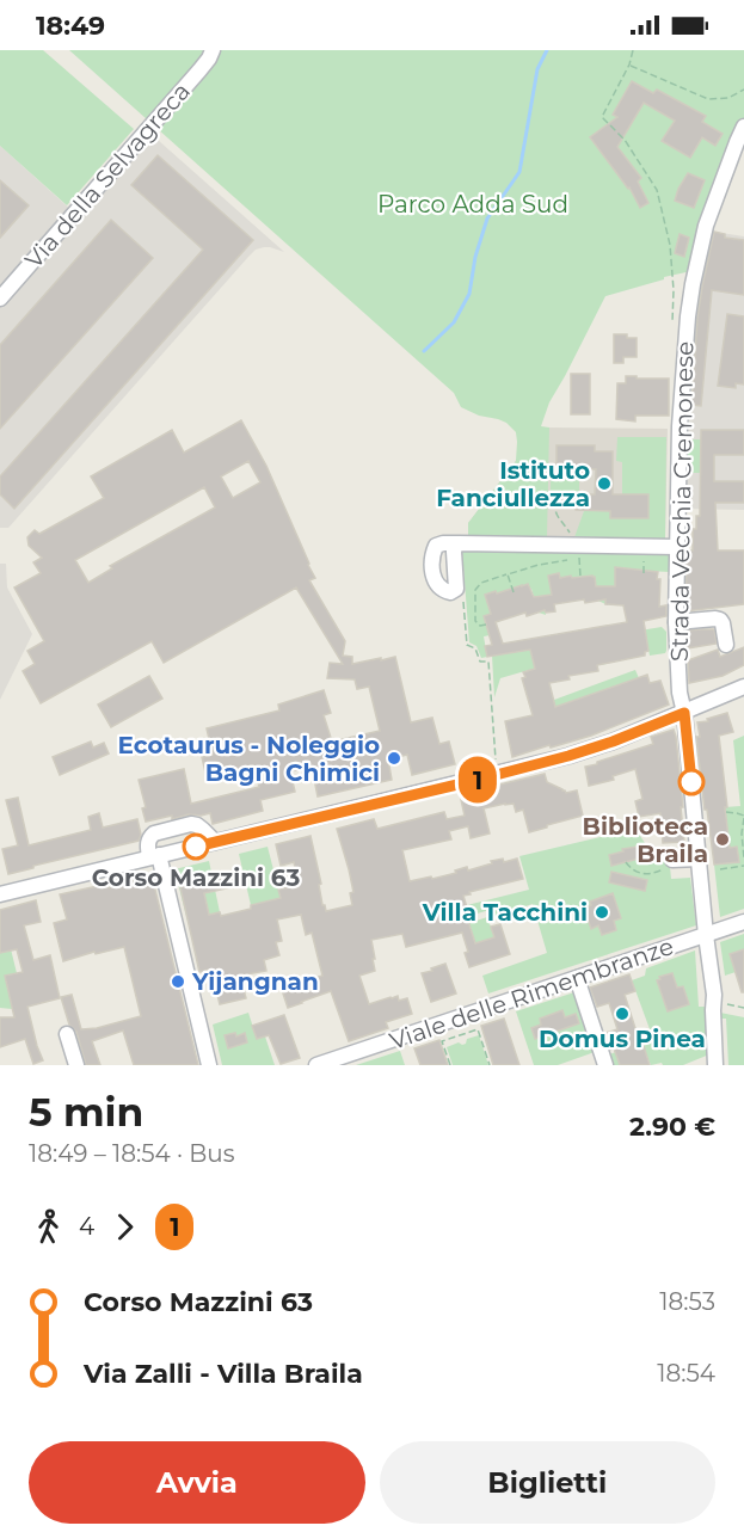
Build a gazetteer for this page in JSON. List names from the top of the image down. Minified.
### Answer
{"streets":{"street":["Via della Selvagreca","Strada Vecchia Cremonese","Viale delle Rimembranze"]},"crossings":[["Strada Vecchia Cremonese","Viale delle Rimembranze"]],"parks":["Parco Adda Sud"],"places":["Istituto Fanciullezza","Ecotaurus - Noleggio Bagni Chimici","Biblioteca Braila","Corso Mazzini 63","Villa Tacchini","Yijangnan","Domus Pinea"],"lines":["bus line 1"],"page":{"status":"18:49","on_map":"1","heading":["5 min","18:49 – 18:54 · Bus","2.90 €"],"legs":["4","1"],"list":[{"name":"Corso Mazzini 63","value":"18:53"},{"name":"Via Zalli - Villa Braila","value":"18:54"}],"buttons":["Avvia","Biglietti"]}}
